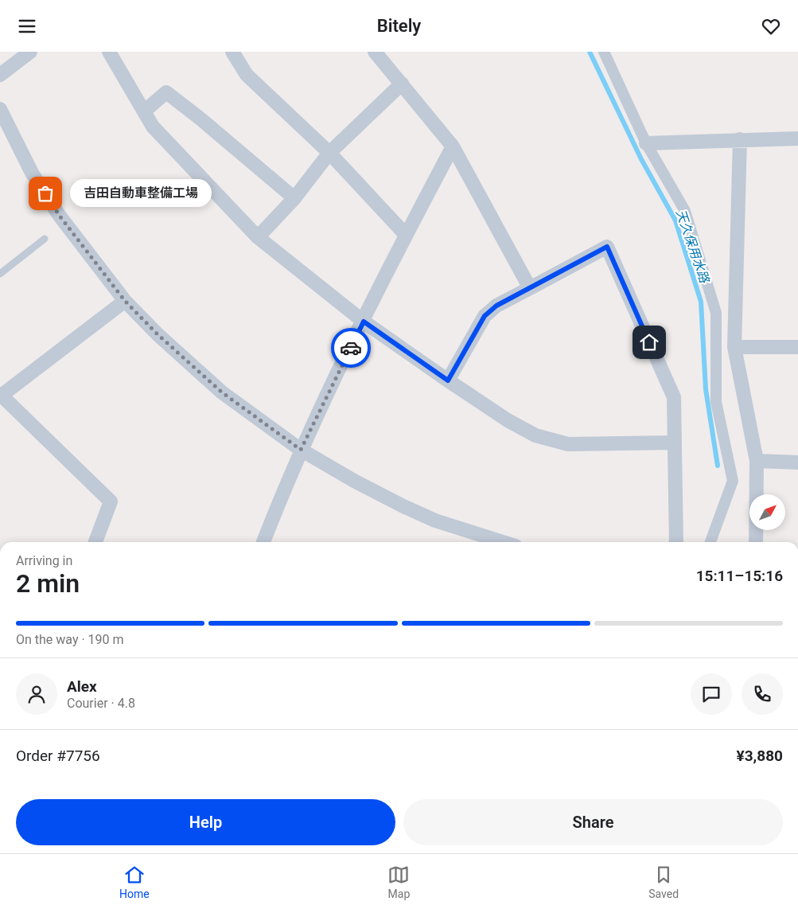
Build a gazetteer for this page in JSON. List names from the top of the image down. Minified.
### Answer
{"water":["天久保用水路"],"places":["吉田自動車整備工場"],"north":"top right","page":{"header":"Bitely","bubble":"吉田自動車整備工場","heading":["2 min","Arriving in","15:11–15:16"],"panel":["Alex","Courier · 4.8","Order #7756","¥3,880"],"bar":"On the way · 190 m","buttons":["Help","Share"],"tabs":["Home","Map","Saved"]}}
